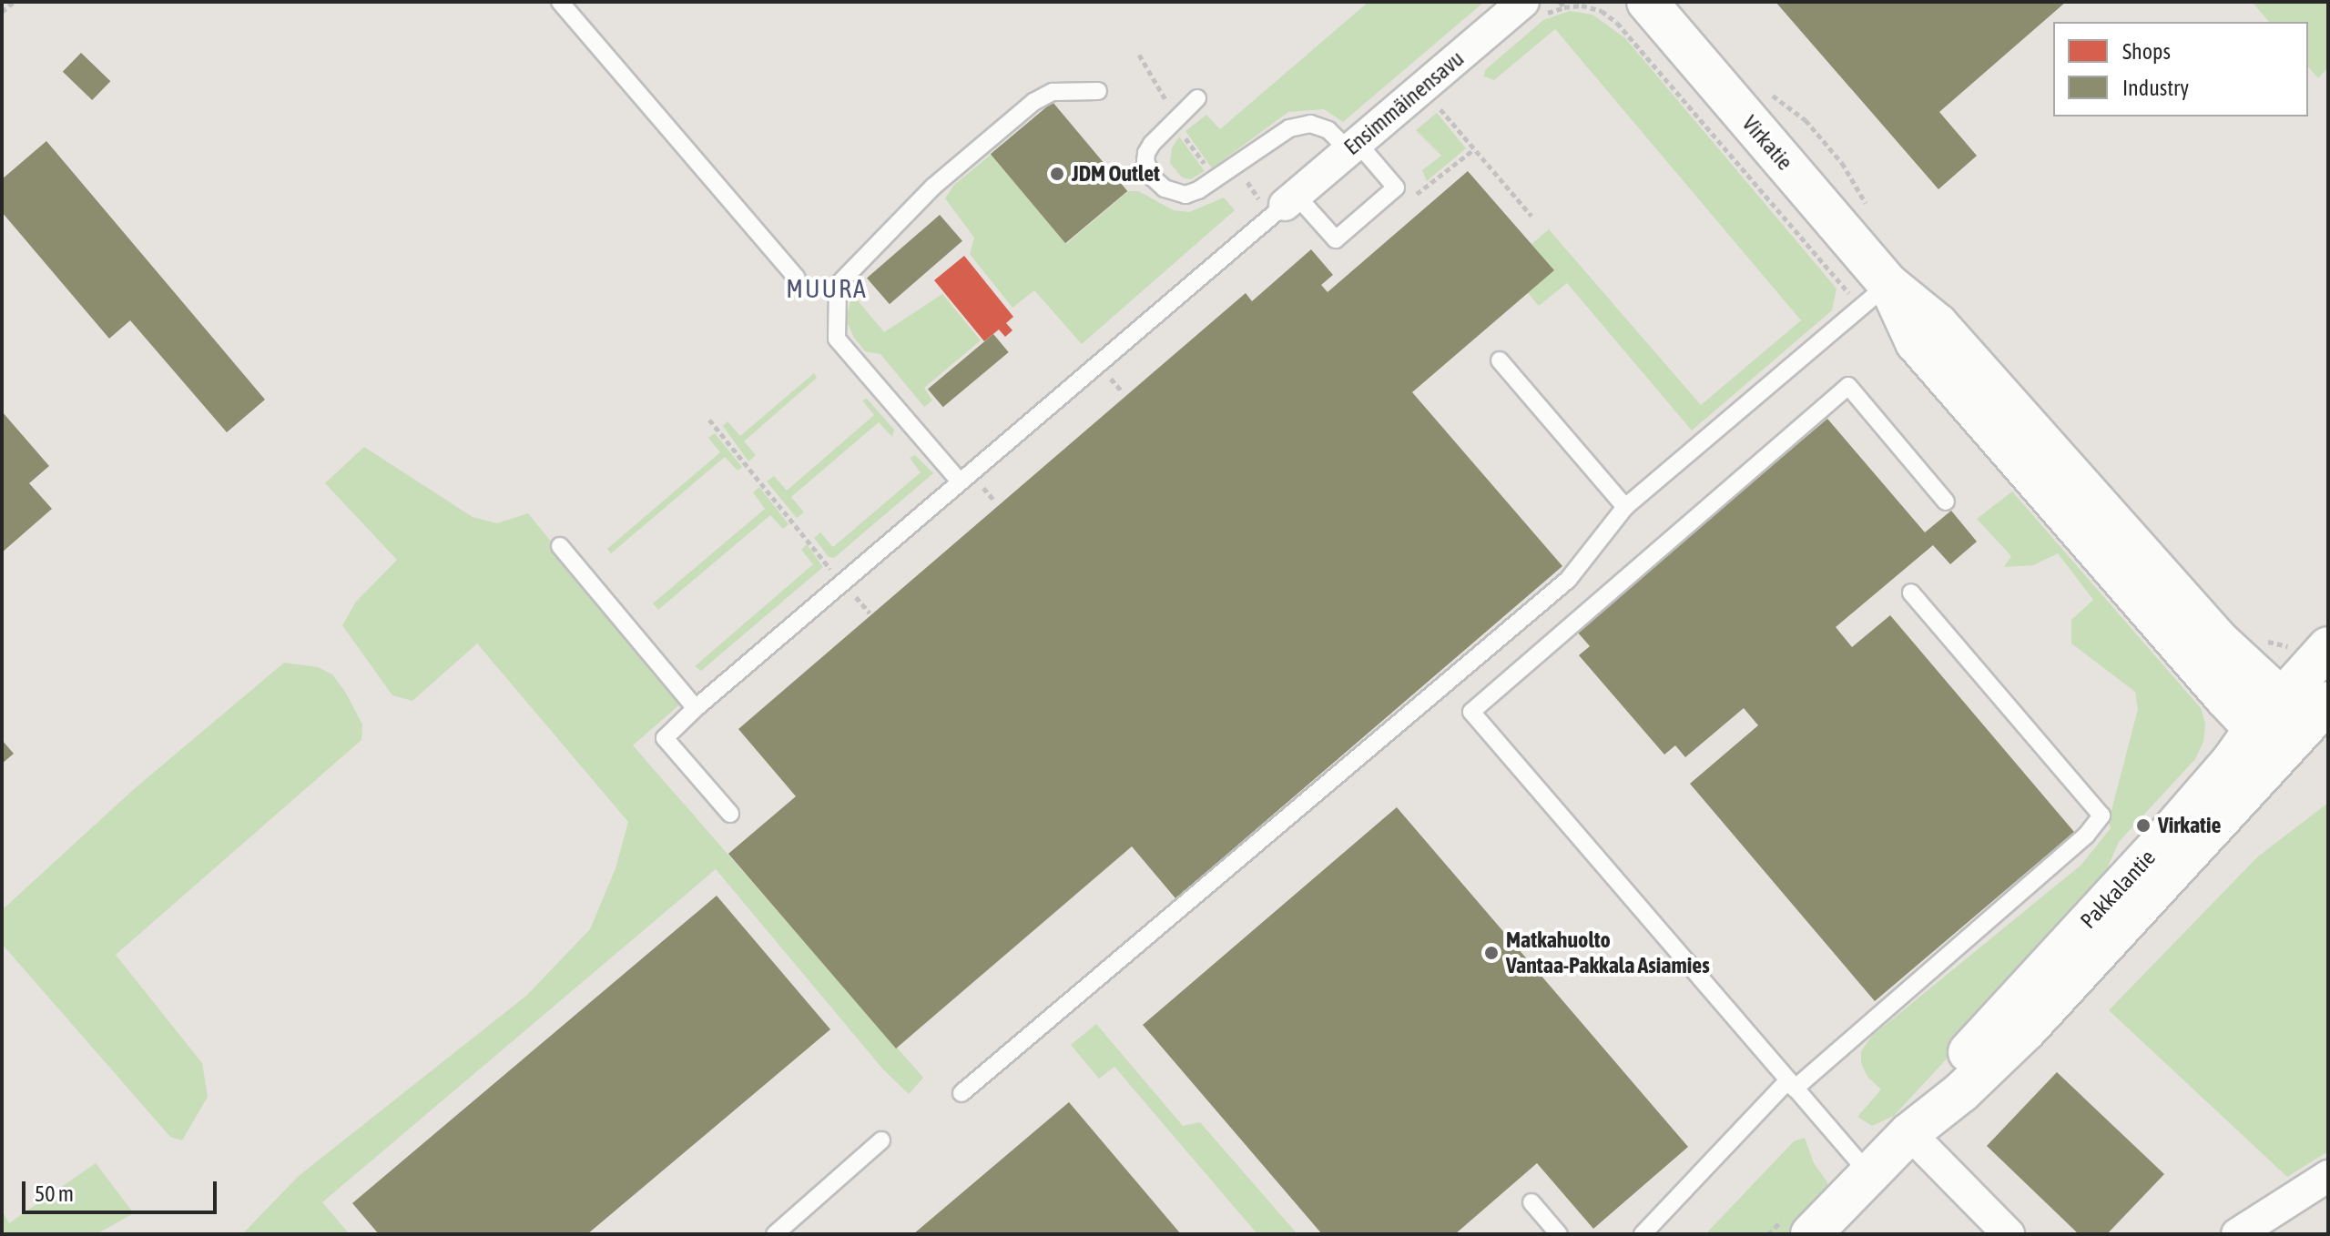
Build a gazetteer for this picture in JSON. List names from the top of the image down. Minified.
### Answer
{"streets":{"street":["Ensimmäinensavu","Virkatie","Pakkalantie"]},"crossings":[["Virkatie","Pakkalantie"]],"districts":["MUURA"],"places":["JDM Outlet","Virkatie","Matkahuolto Vantaa-Pakkala Asiamies"],"legend":["Shops","Industry"],"scale_bar":"50 m"}
